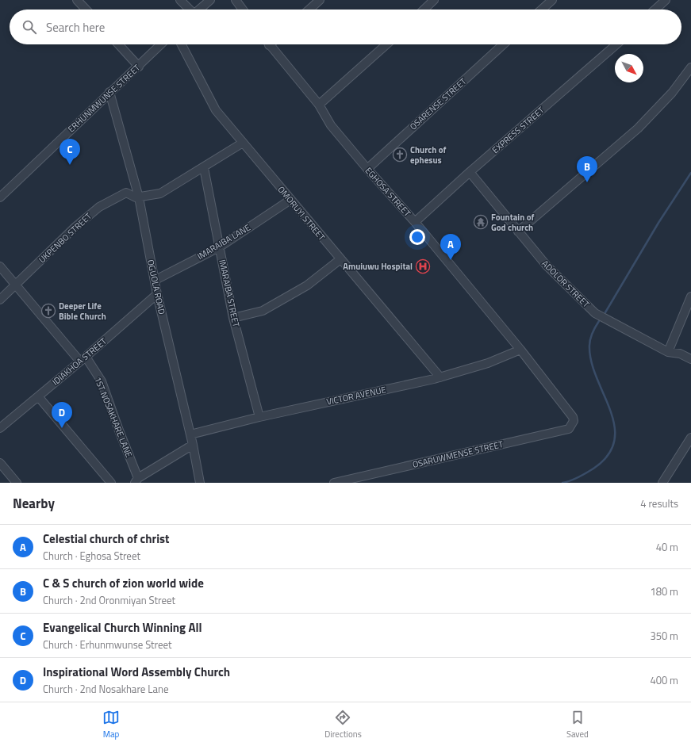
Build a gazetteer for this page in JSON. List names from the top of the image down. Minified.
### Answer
{"streets":{"street":["ERHUNMWUNSE STREET","OSARENSE STREET","EXPRESS STREET","EGHOSA STREET","OMORUYI STREET","UKPENBO STREET","IMARAIBA LANE","ADOLOR STREET","OGUOLA ROAD","IMARAIBA STREET","IDIAKHOA STREET","VICTOR AVENUE","1ST NOSAKHARE LANE","OSARUWMENSE STREET"]},"crossings":[["ERHUNMWUNSE STREET","OGUOLA ROAD"],["OSARENSE STREET","EGHOSA STREET"],["EXPRESS STREET","EGHOSA STREET"],["EXPRESS STREET","ADOLOR STREET"],["EGHOSA STREET","VICTOR AVENUE"],["EGHOSA STREET","OSARUWMENSE STREET"],["OMORUYI STREET","IMARAIBA LANE"],["OMORUYI STREET","VICTOR AVENUE"],["UKPENBO STREET","OGUOLA ROAD"],["UKPENBO STREET","1ST NOSAKHARE LANE"],["IMARAIBA LANE","OGUOLA ROAD"],["IMARAIBA LANE","IMARAIBA STREET"],["OGUOLA ROAD","IDIAKHOA STREET"],["OGUOLA ROAD","VICTOR AVENUE"],["IMARAIBA STREET","VICTOR AVENUE"],["IDIAKHOA STREET","1ST NOSAKHARE LANE"]],"places":{"church":["Church of ephesus","Deeper Life Bible Church"],"temple":["Fountain of God church"],"hospital":["Amuiuwu Hospital"]},"north":"bottom right","page":{"search":"Search here","pins":["C","B","A","D"],"heading":["Nearby","4 results"],"list":[{"mark":"A","name":"Celestial church of christ","note":"Church · Eghosa Street","value":"40 m"},{"mark":"B","name":"C & S church of zion world wide","note":"Church · 2nd Oronmiyan Street","value":"180 m"},{"mark":"C","name":"Evangelical Church Winning All","note":"Church · Erhunmwunse Street","value":"350 m"},{"mark":"D","name":"Inspirational Word Assembly Church","note":"Church · 2nd Nosakhare Lane","value":"400 m"}],"nav":["Map","Directions","Saved"]}}
